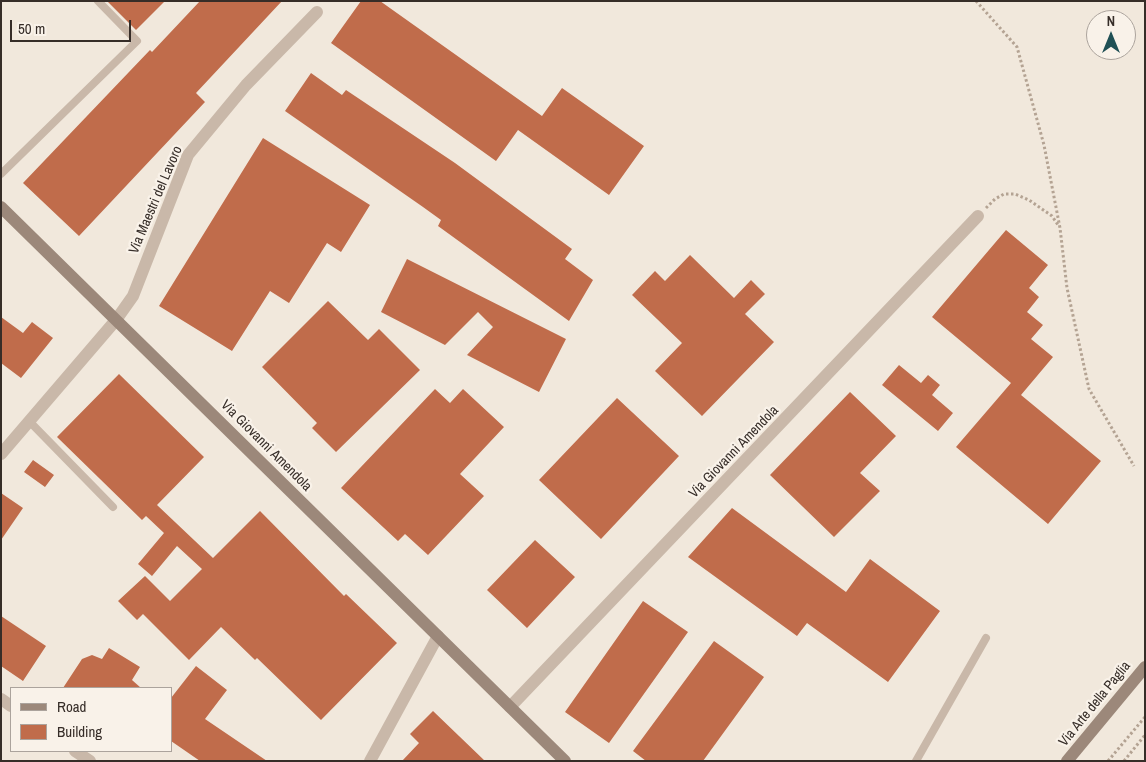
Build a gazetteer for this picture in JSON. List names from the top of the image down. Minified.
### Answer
{"streets":{"street":["Via Maestri del Lavoro","Via Giovanni Amendola","Via Arte della Paglia"]},"crossings":[["Via Maestri del Lavoro","Via Giovanni Amendola"]],"legend":["Road","Building"],"scale_bar":"50 m","north":"top"}
